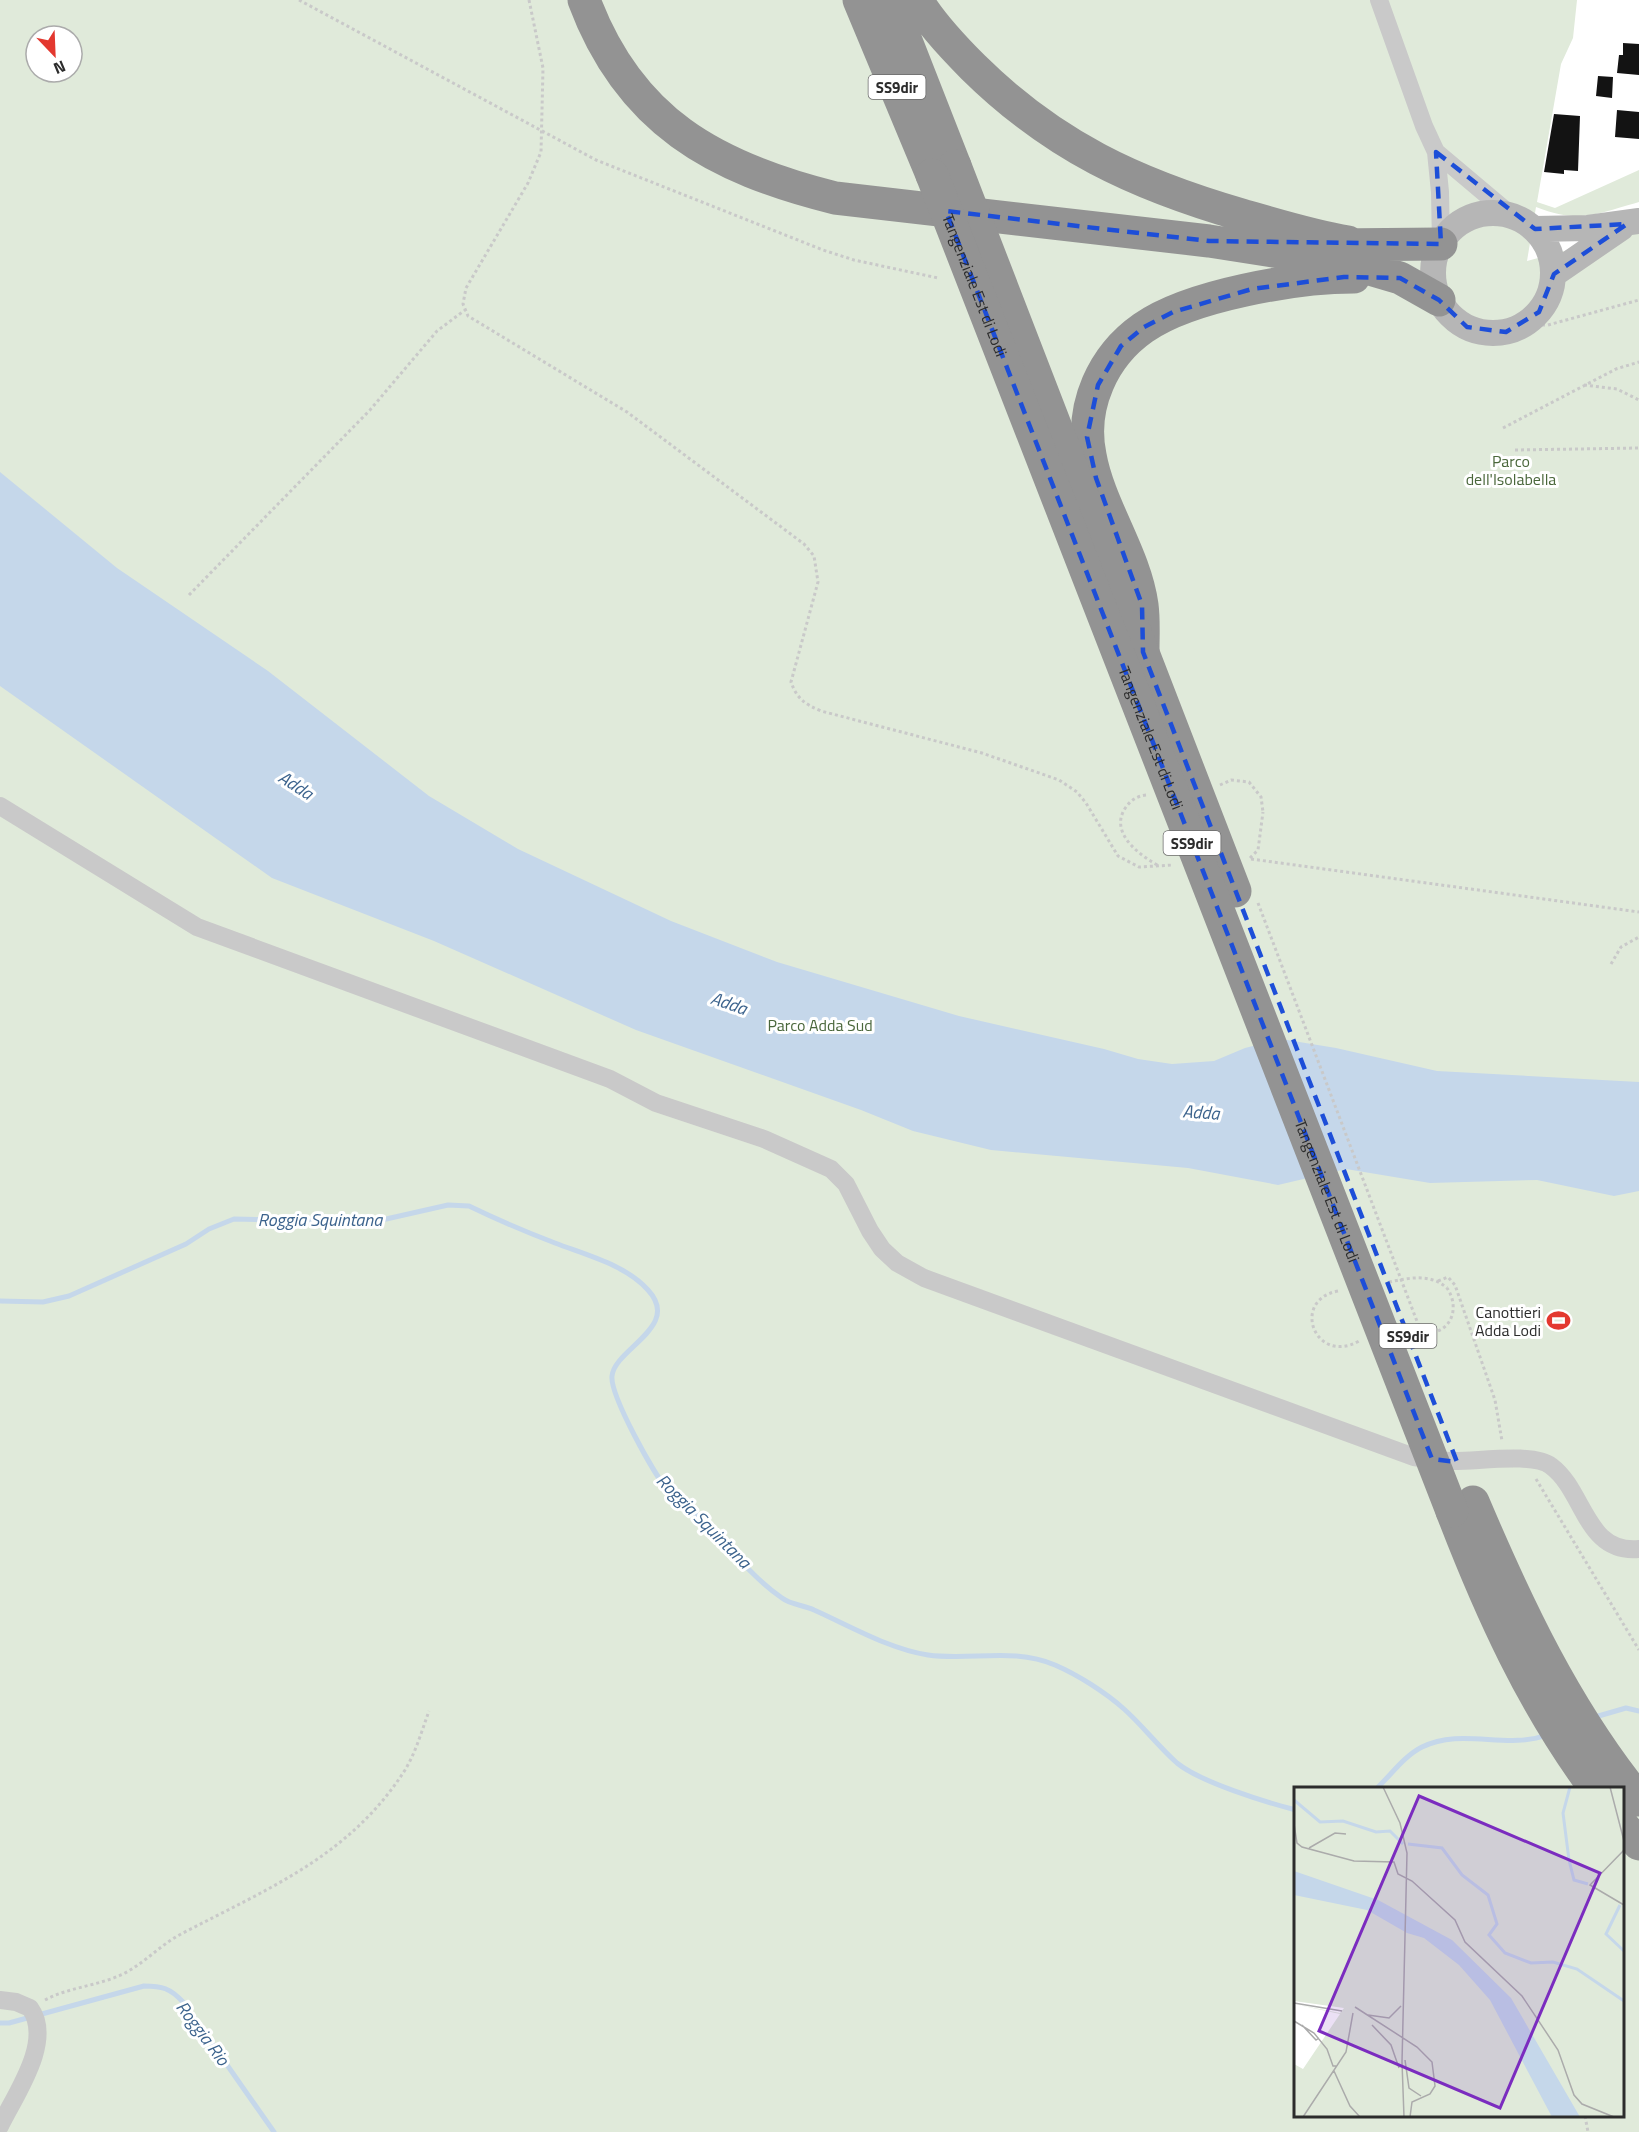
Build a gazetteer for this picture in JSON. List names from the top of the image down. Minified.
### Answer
{"streets":{"highway":["SS9dir","Tangenziale Est di Lodi"]},"crossings":[["SS9dir","Tangenziale Est di Lodi"]],"water":["Adda","Roggia Squintana","Roggia Rio"],"parks":["Parco dell'Isolabella","Parco Adda Sud"],"places":{"sports":["Canottieri Adda Lodi"]},"north":"bottom right"}
